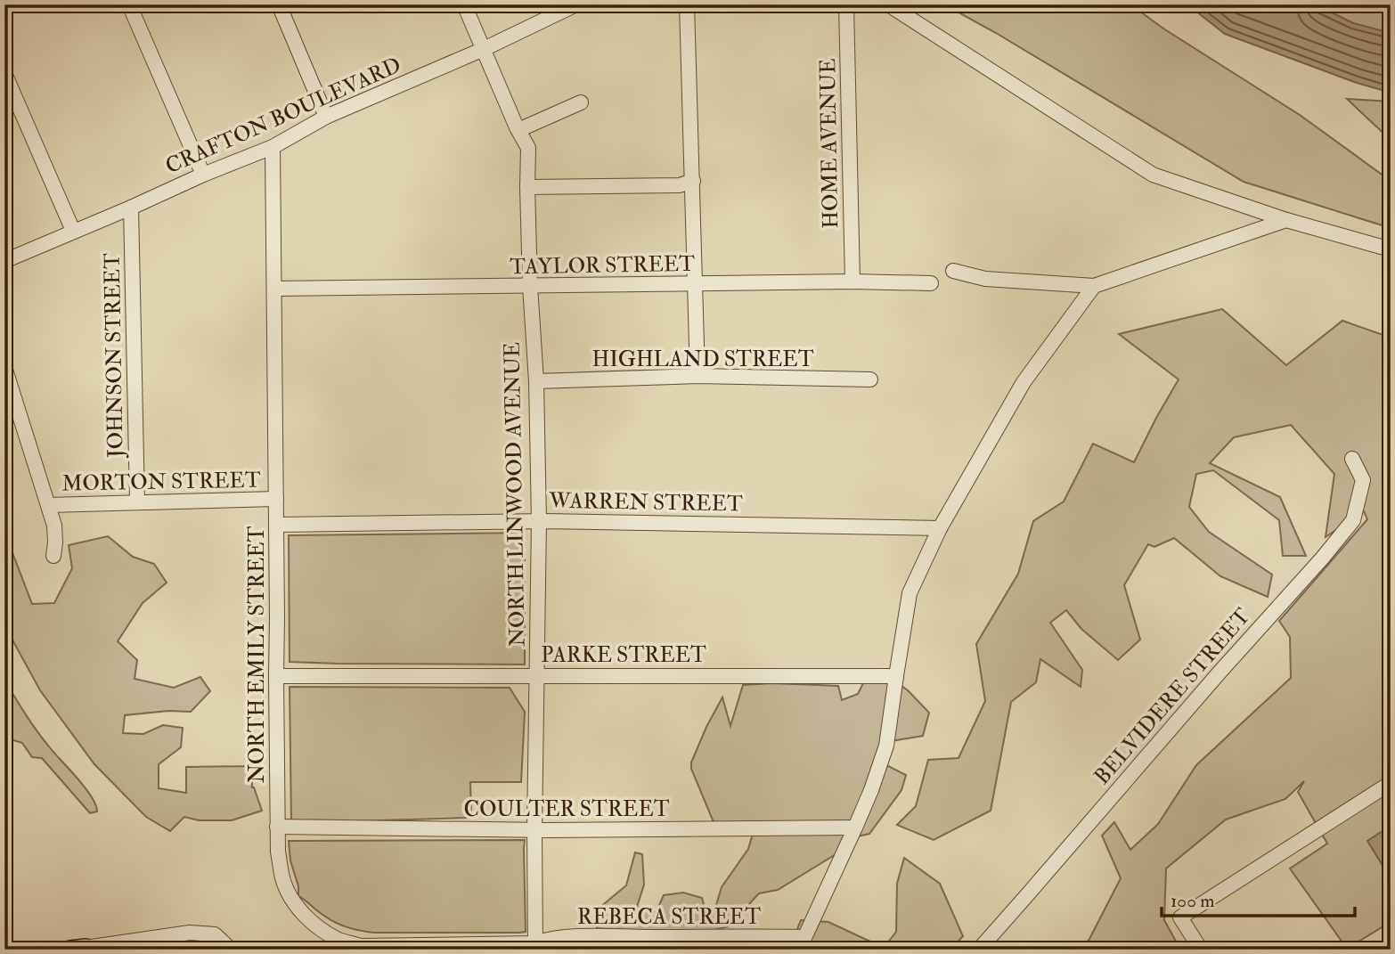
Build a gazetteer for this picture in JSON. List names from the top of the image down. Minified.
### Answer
{"streets":{"street":["CRAFTON BOULEVARD","HOME AVENUE","TAYLOR STREET","JOHNSON STREET","HIGHLAND STREET","MORTON STREET","NORTH LINWOOD AVENUE","WARREN STREET","NORTH EMILY STREET","PARKE STREET","BELVIDERE STREET","COULTER STREET","REBECA STREET"]},"crossings":[["CRAFTON BOULEVARD","JOHNSON STREET"],["CRAFTON BOULEVARD","NORTH LINWOOD AVENUE"],["CRAFTON BOULEVARD","NORTH EMILY STREET"],["HOME AVENUE","TAYLOR STREET"],["TAYLOR STREET","NORTH LINWOOD AVENUE"],["TAYLOR STREET","NORTH EMILY STREET"],["JOHNSON STREET","MORTON STREET"],["HIGHLAND STREET","NORTH LINWOOD AVENUE"],["MORTON STREET","NORTH EMILY STREET"],["NORTH LINWOOD AVENUE","WARREN STREET"],["NORTH LINWOOD AVENUE","NORTH EMILY STREET"],["NORTH LINWOOD AVENUE","PARKE STREET"],["NORTH LINWOOD AVENUE","COULTER STREET"],["NORTH LINWOOD AVENUE","REBECA STREET"],["WARREN STREET","NORTH EMILY STREET"],["NORTH EMILY STREET","PARKE STREET"],["NORTH EMILY STREET","COULTER STREET"],["NORTH EMILY STREET","REBECA STREET"]],"scale_bar":"100 m"}
